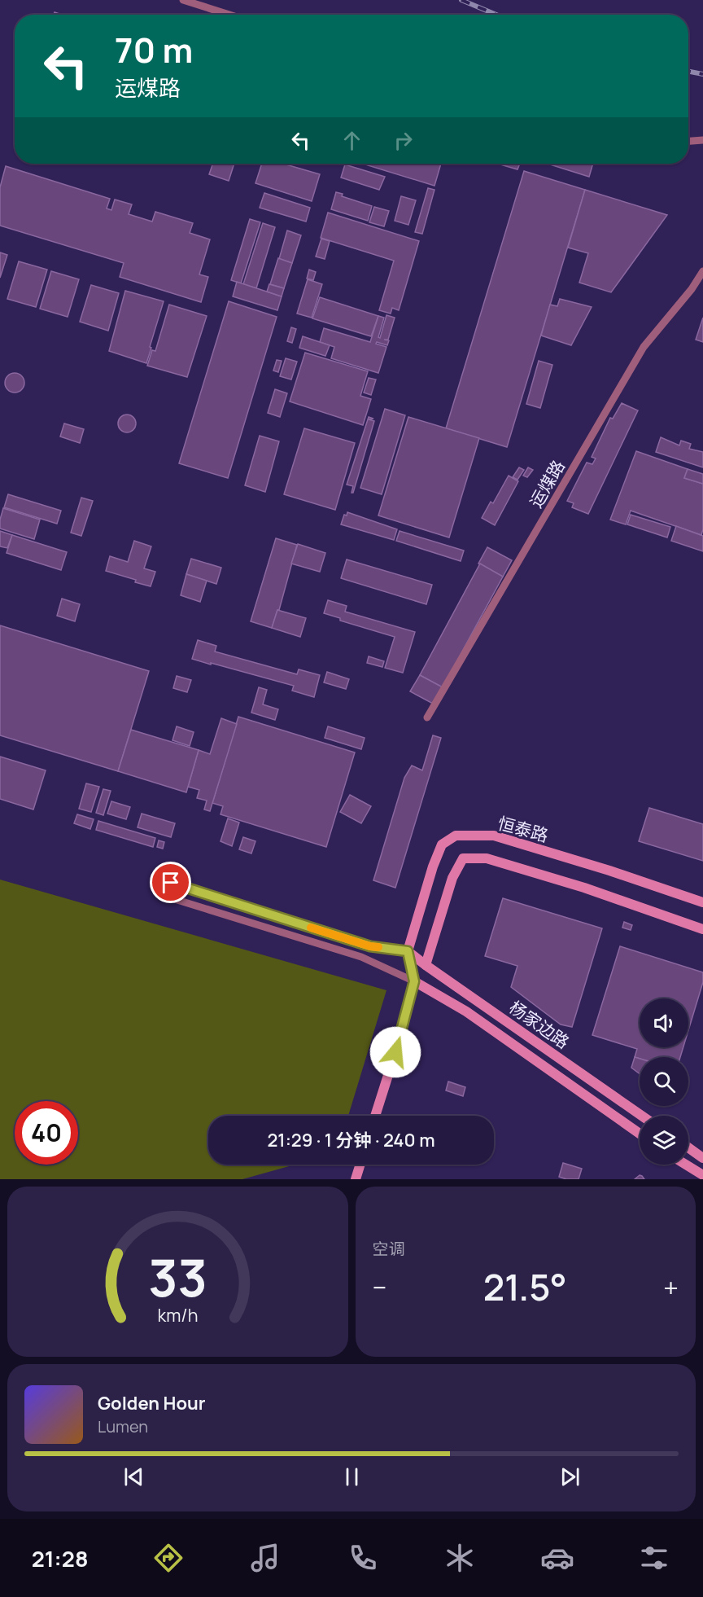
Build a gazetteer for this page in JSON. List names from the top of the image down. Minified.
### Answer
{"streets":{"street":["运煤路","恒泰路","杨家边路"]},"crossings":[["恒泰路","杨家边路"]],"page":{"turn":["70 m","运煤路"],"limit":"40","trip":"21:29 · 1 分钟 · 240 m","tile":"空调","heat":["−","21.5°","+"],"song":["Golden Hour","Lumen"],"tabs":"21:28","gauge":["33","km/h"]}}
